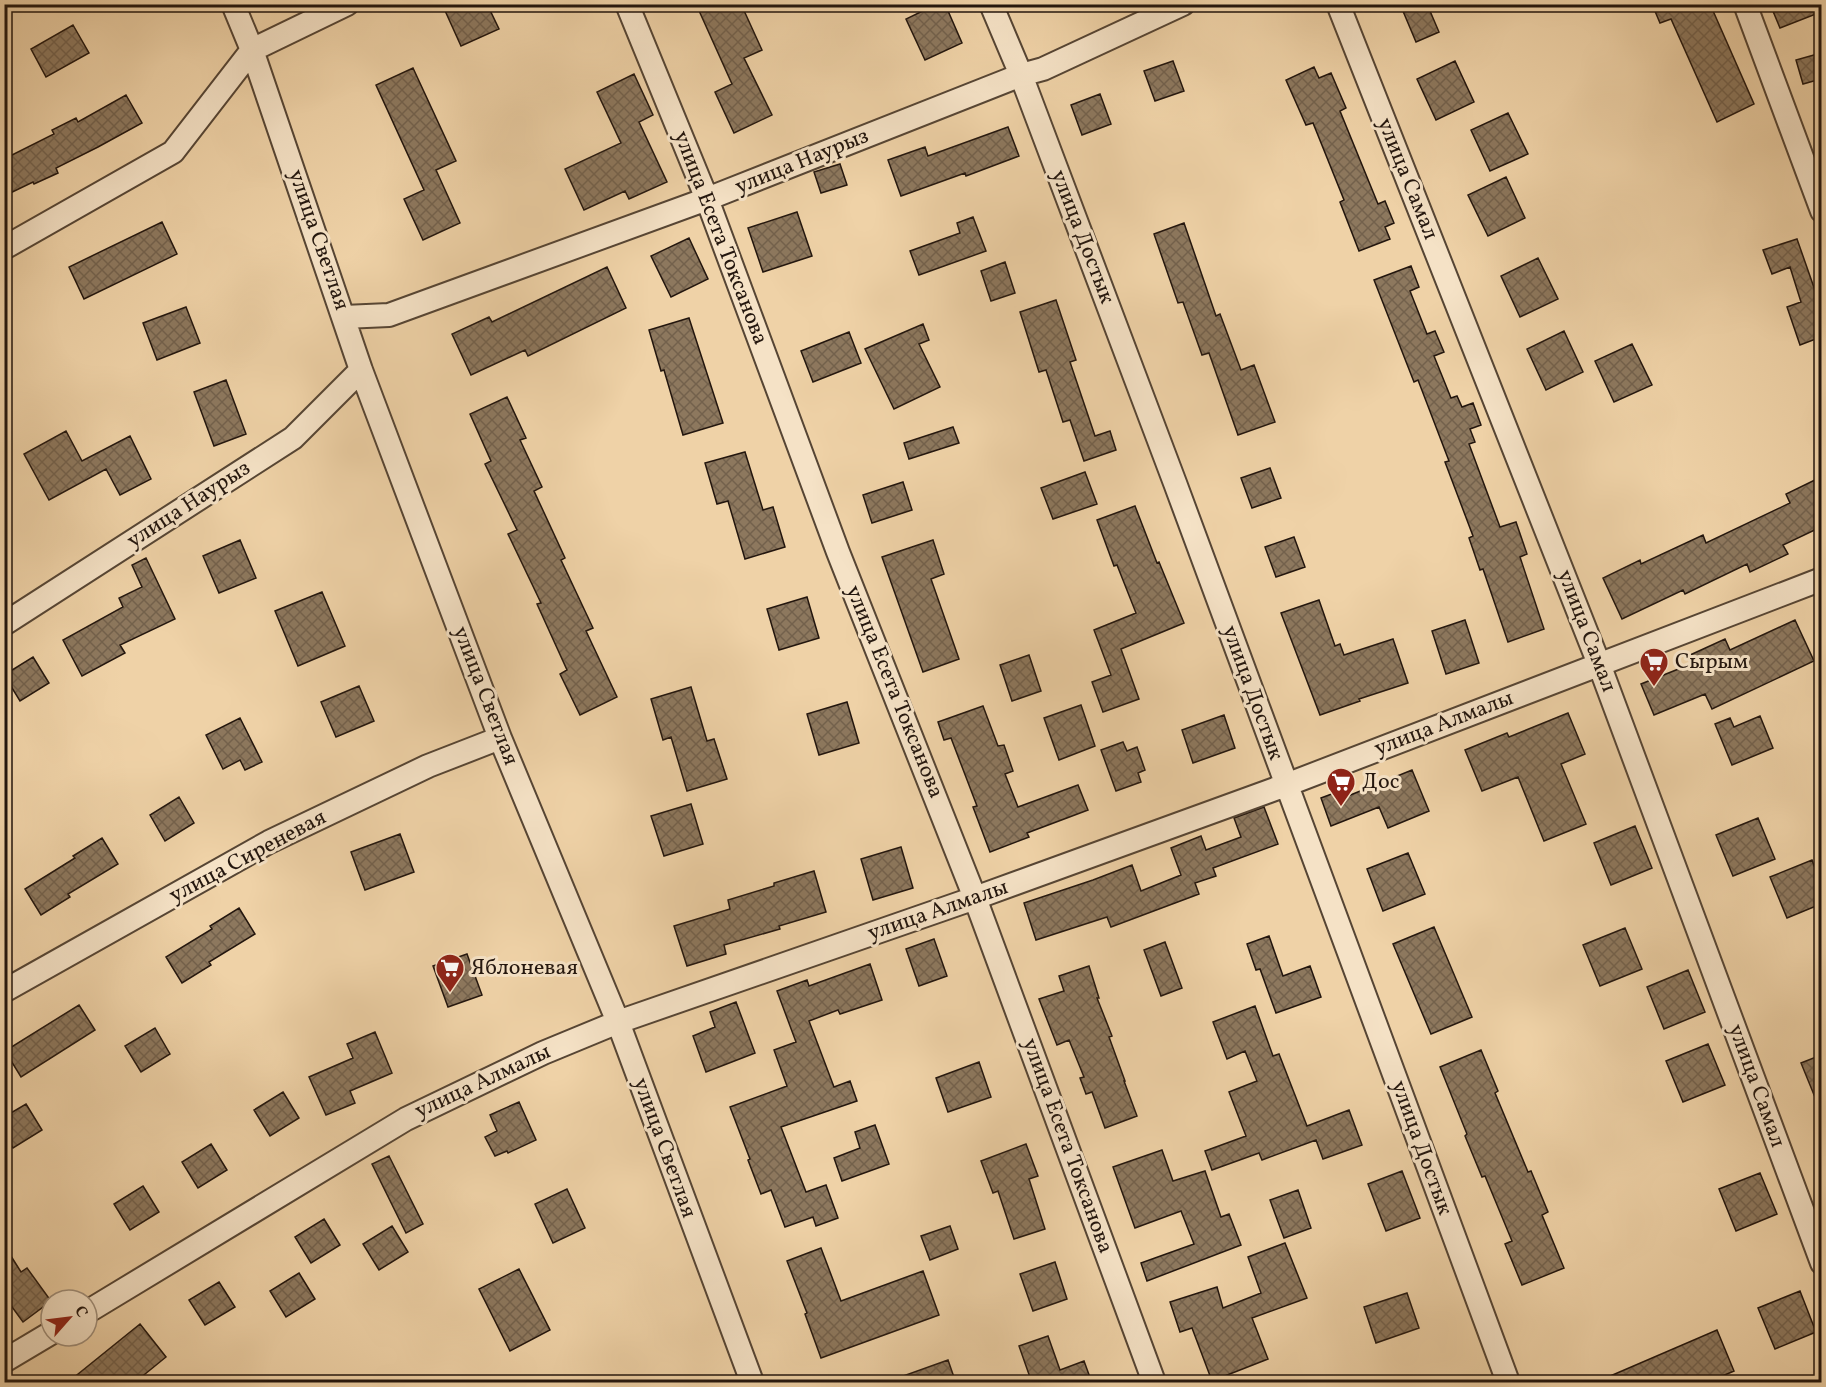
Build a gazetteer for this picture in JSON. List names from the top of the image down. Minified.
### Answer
{"streets":{"street":["улица Наурыз","улица Самал","улица Достык","улица Есета Токсанова","улица Светлая","улица Алмалы","улица Сиреневая"]},"crossings":[["улица Наурыз","улица Достык"],["улица Наурыз","улица Есета Токсанова"],["улица Наурыз","улица Светлая"],["улица Самал","улица Алмалы"],["улица Достык","улица Алмалы"],["улица Есета Токсанова","улица Алмалы"],["улица Светлая","улица Алмалы"],["улица Светлая","улица Сиреневая"]],"places":{"supermarket":["Сырым","Дос","Яблоневая"]},"north":"top right"}
